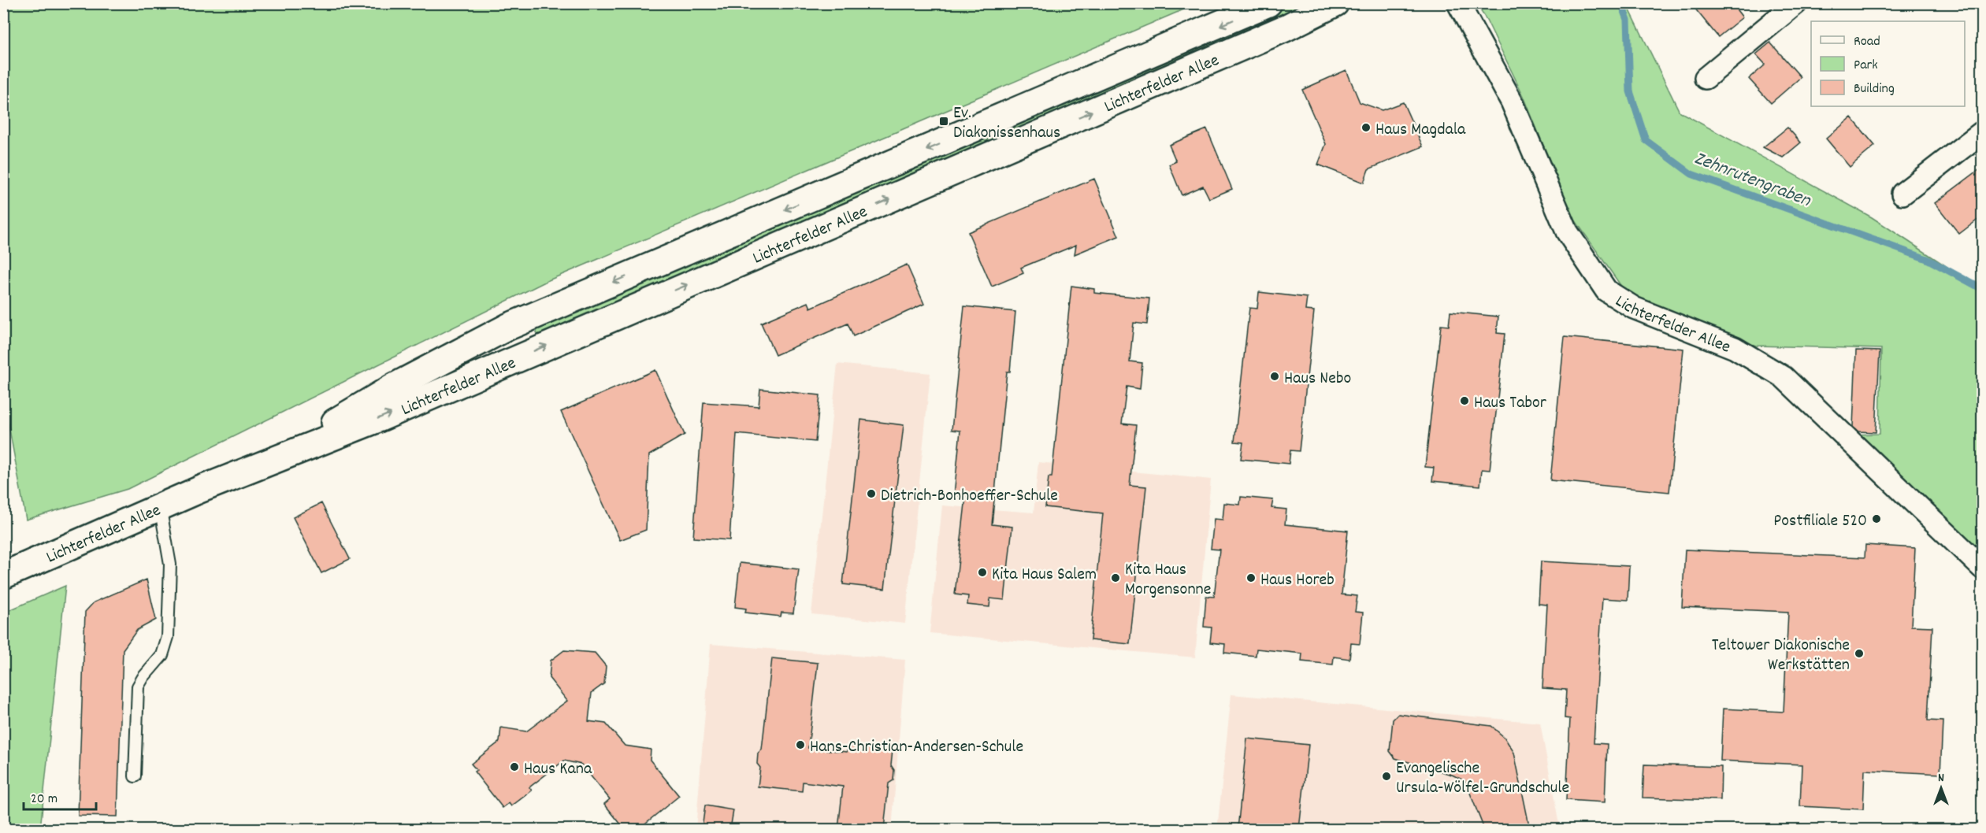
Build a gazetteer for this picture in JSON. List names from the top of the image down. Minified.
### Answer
{"streets":{"main road":["Lichterfelder Allee"]},"water":["Zehnrutengraben"],"places":{"transit":["Ev. Diakonissenhaus"],"other":["Haus Magdala","Haus Nebo","Haus Tabor","Dietrich-Bonhoeffer-Schule","Postfiliale 520","Kita Haus Salem","Kita Haus Morgensonne","Haus Horeb","Teltower Diakonische Werkstätten","Hans-Christian-Andersen-Schule","Haus Kana","Evangelische Ursula-Wölfel-Grundschule"]},"legend":["Road","Park","Building"],"scale_bar":"20 m","north":"top"}
